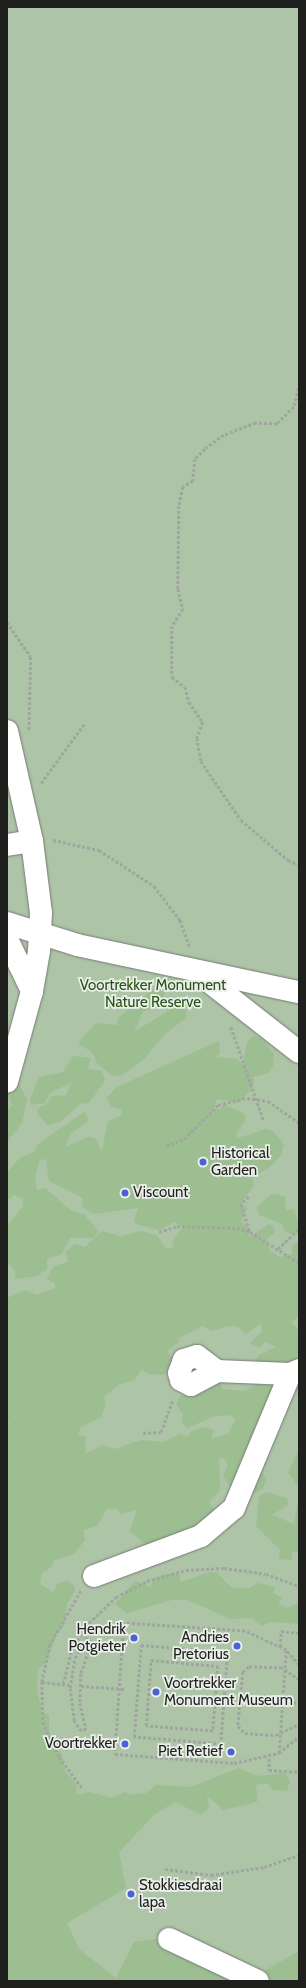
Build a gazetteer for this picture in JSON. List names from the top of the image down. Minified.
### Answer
{"parks":["Voortrekker Monument Nature Reserve"],"places":["Historical Garden","Viscount","Hendrik Potgieter","Andries Pretorius","Voortrekker Monument Museum","Voortrekker","Piet Retief","Stokkiesdraai lapa"]}
